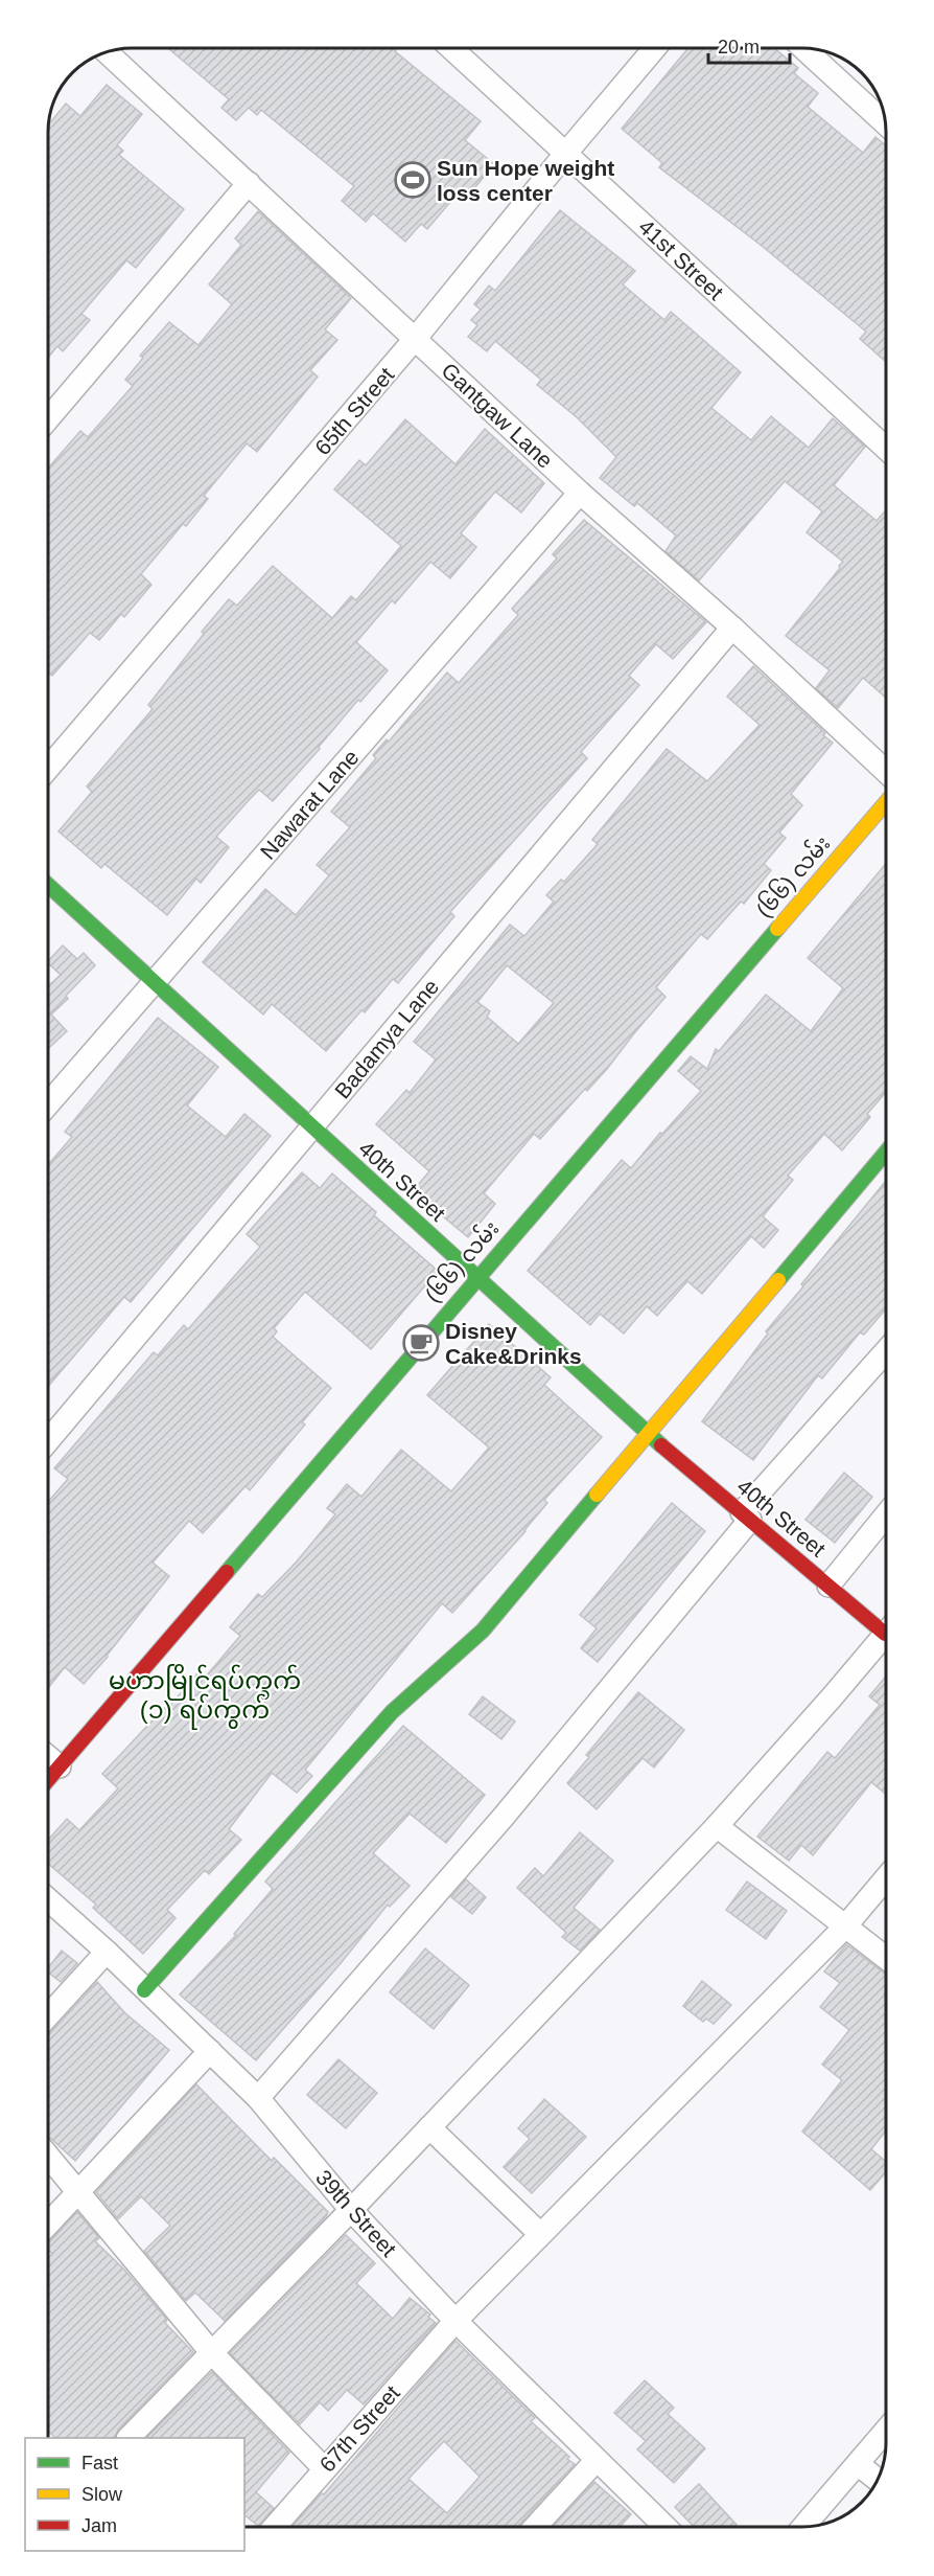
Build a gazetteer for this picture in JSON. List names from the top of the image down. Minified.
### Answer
{"streets":{"street":["41st Street","65th Street","Gantgaw Lane","Nawarat Lane","(၆၆) လမ်း","Badamya Lane","40th Street","39th Street","67th Street"]},"crossings":[["41st Street","65th Street"],["65th Street","Gantgaw Lane"],["Gantgaw Lane","Nawarat Lane"],["Gantgaw Lane","Badamya Lane"],["Nawarat Lane","40th Street"],["(၆၆) လမ်း","40th Street"],["Badamya Lane","40th Street"],["39th Street","67th Street"]],"districts":["မဟာမြိုင်ရပ်ကွက် (၁) ရပ်ကွက်"],"places":{"sports":["Sun Hope weight loss center"],"cafe":["Disney Cake&Drinks"]},"legend":["Fast","Slow","Jam"],"scale_bar":"20 m"}
